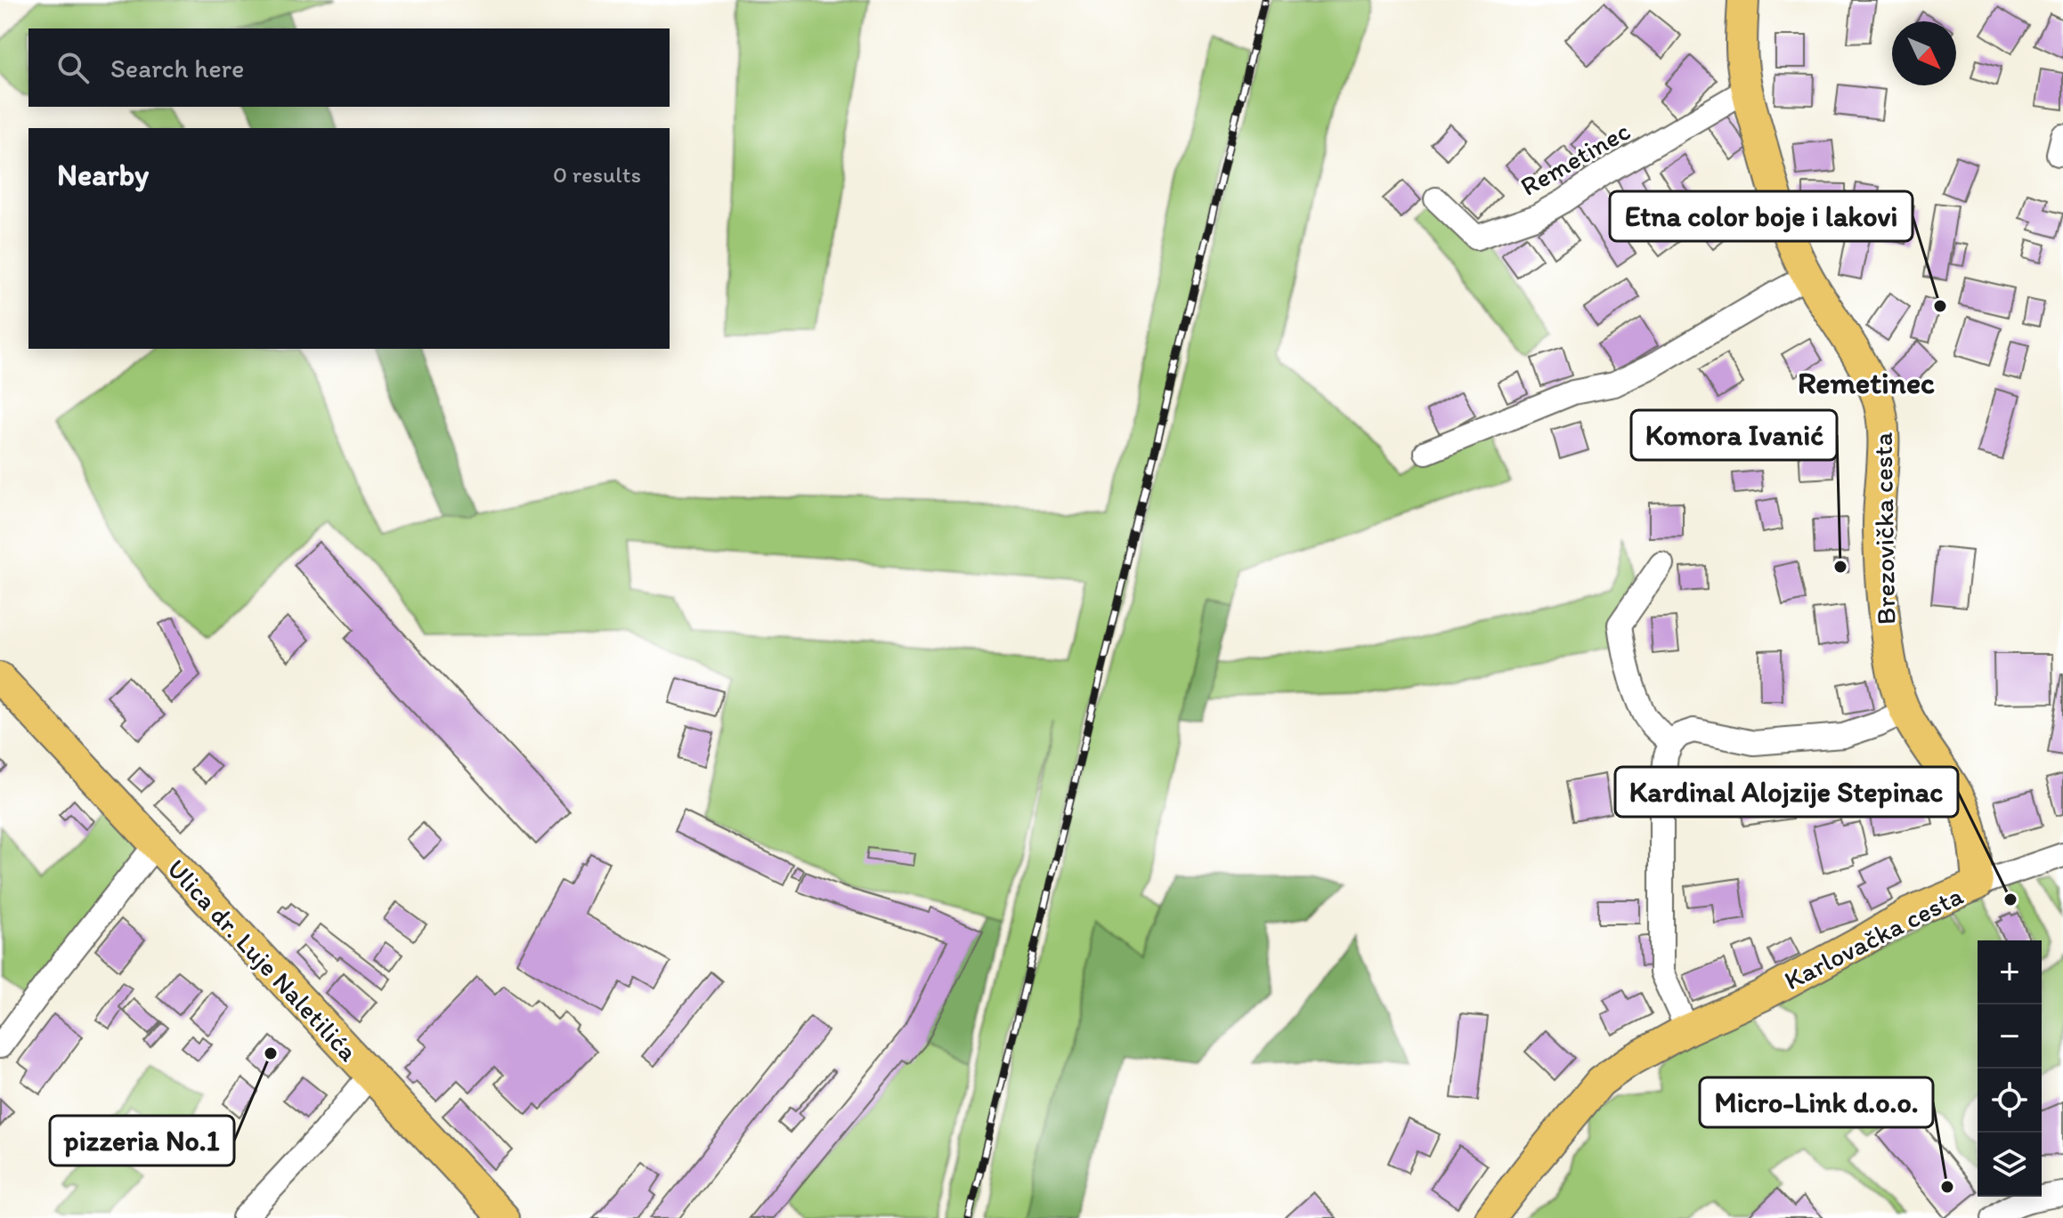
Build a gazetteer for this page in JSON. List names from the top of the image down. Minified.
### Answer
{"streets":{"main road":["Brezovička cesta","Karlovačka cesta","Ulica dr. Luje Naletilića"],"street":["Remetinec"]},"crossings":[["Remetinec","Brezovička cesta"],["Brezovička cesta","Karlovačka cesta"]],"districts":["Remetinec"],"places":["Etna color boje i lakovi","Komora Ivanić","Kardinal Alojzije Stepinac","pizzeria No.1","Micro-Link d.o.o."],"north":"bottom right","page":{"search":"Search here","heading":["Nearby","0 results"],"map_buttons":["+","−"]}}
